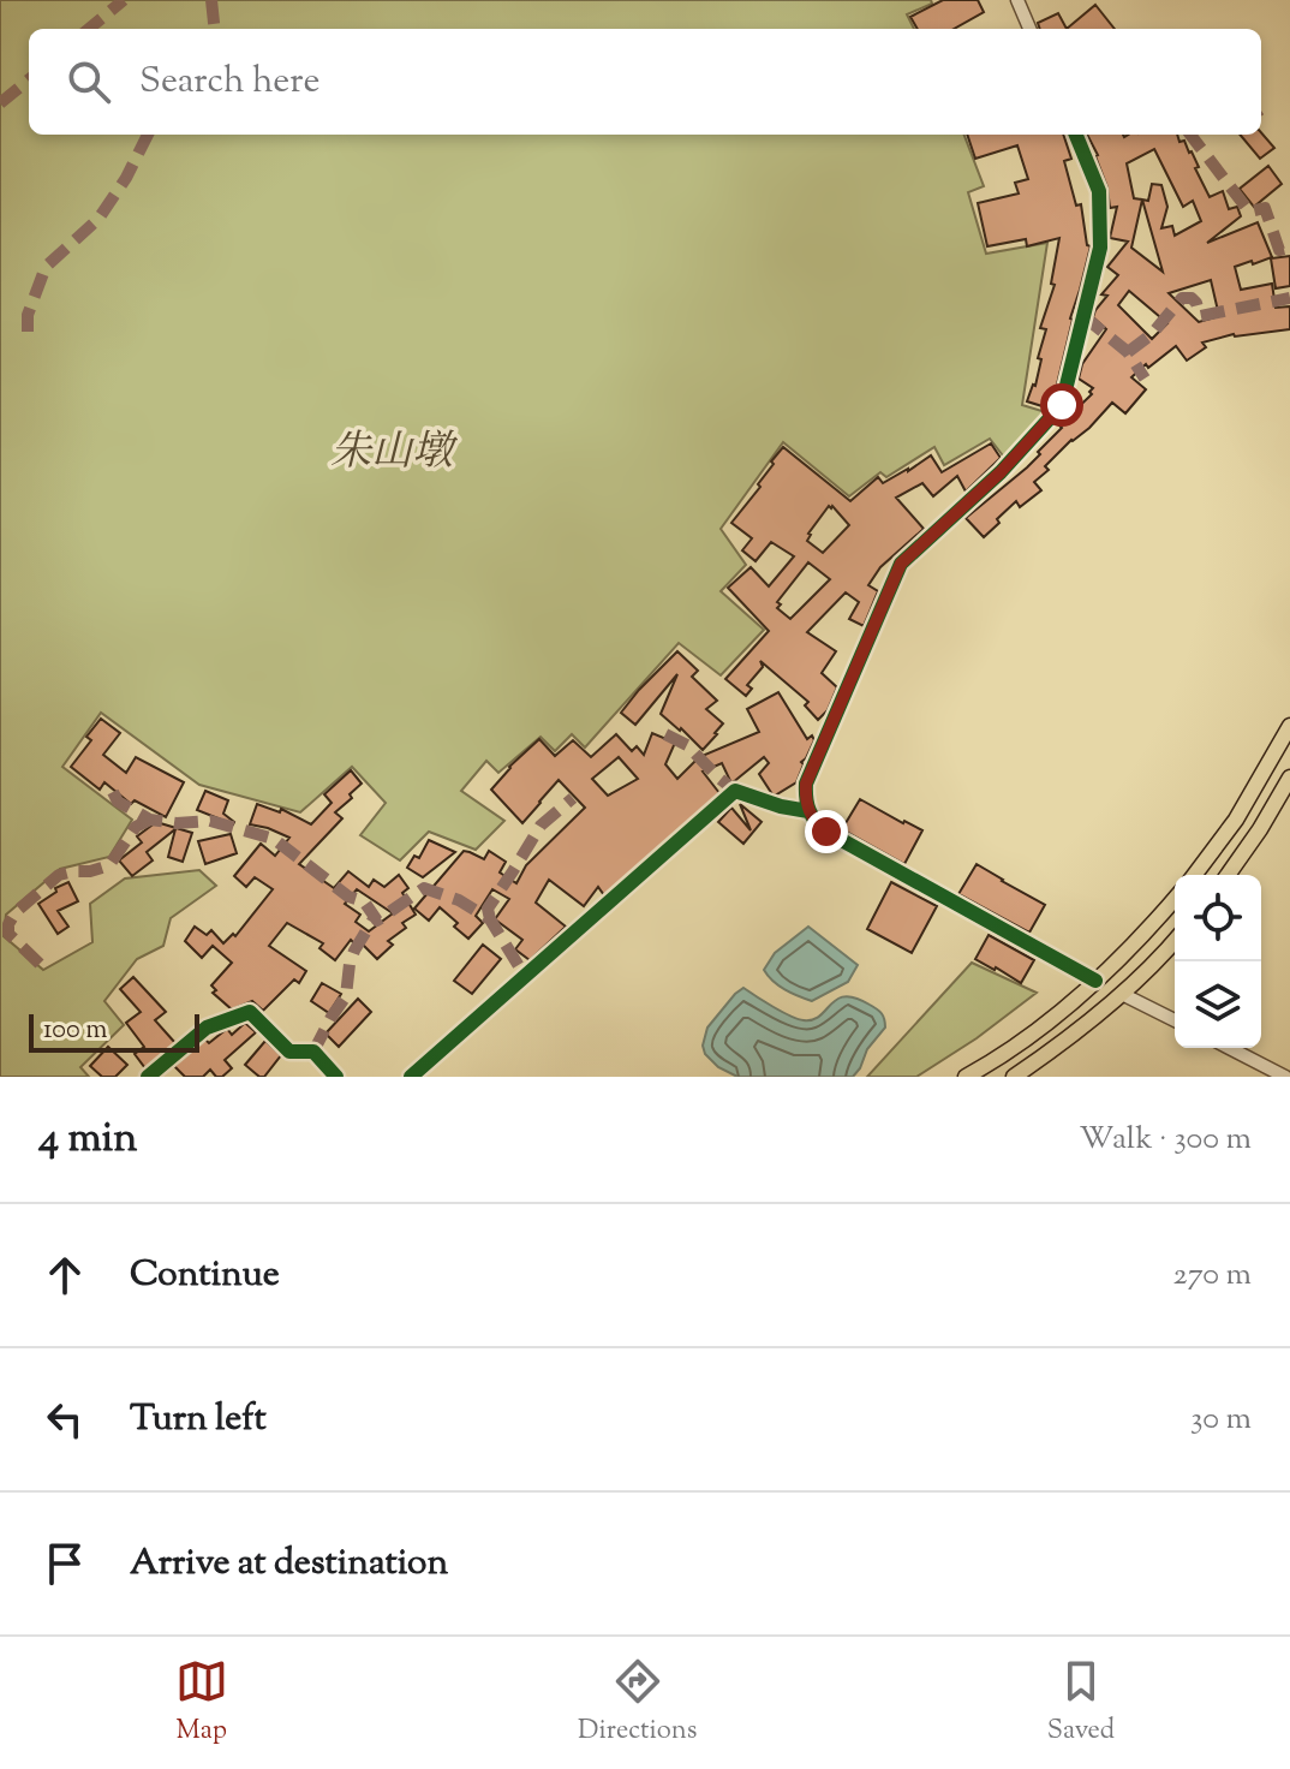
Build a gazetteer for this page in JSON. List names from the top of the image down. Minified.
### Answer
{"parks":["朱山墩"],"scale_bar":"100 m","page":{"search":"Search here","scale":"100 m","heading":["4 min","Walk · 300 m"],"list":[["Continue","270 m"],["Turn left","30 m"],"Arrive at destination"],"nav":["Map","Directions","Saved"]}}
